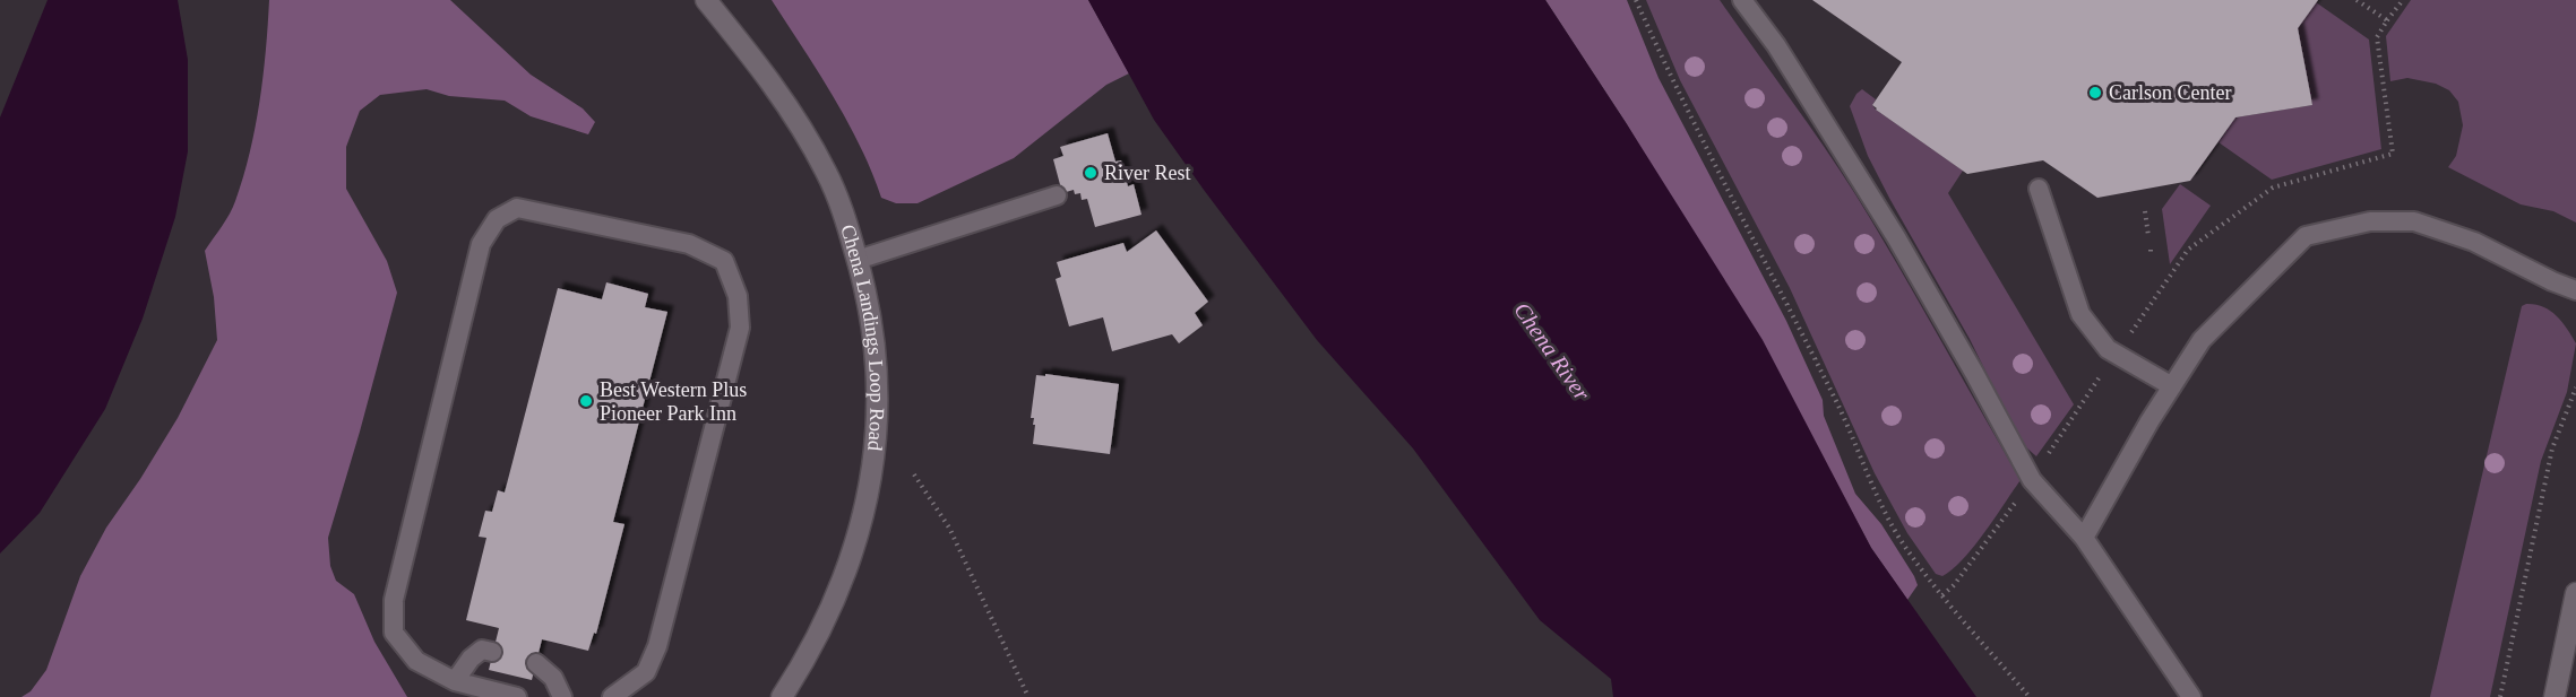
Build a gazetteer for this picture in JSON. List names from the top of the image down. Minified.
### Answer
{"streets":{"street":["Chena Landings Loop Road"]},"water":["Chena River"],"places":["Carlson Center","River Rest","Best Western Plus Pioneer Park Inn"]}
